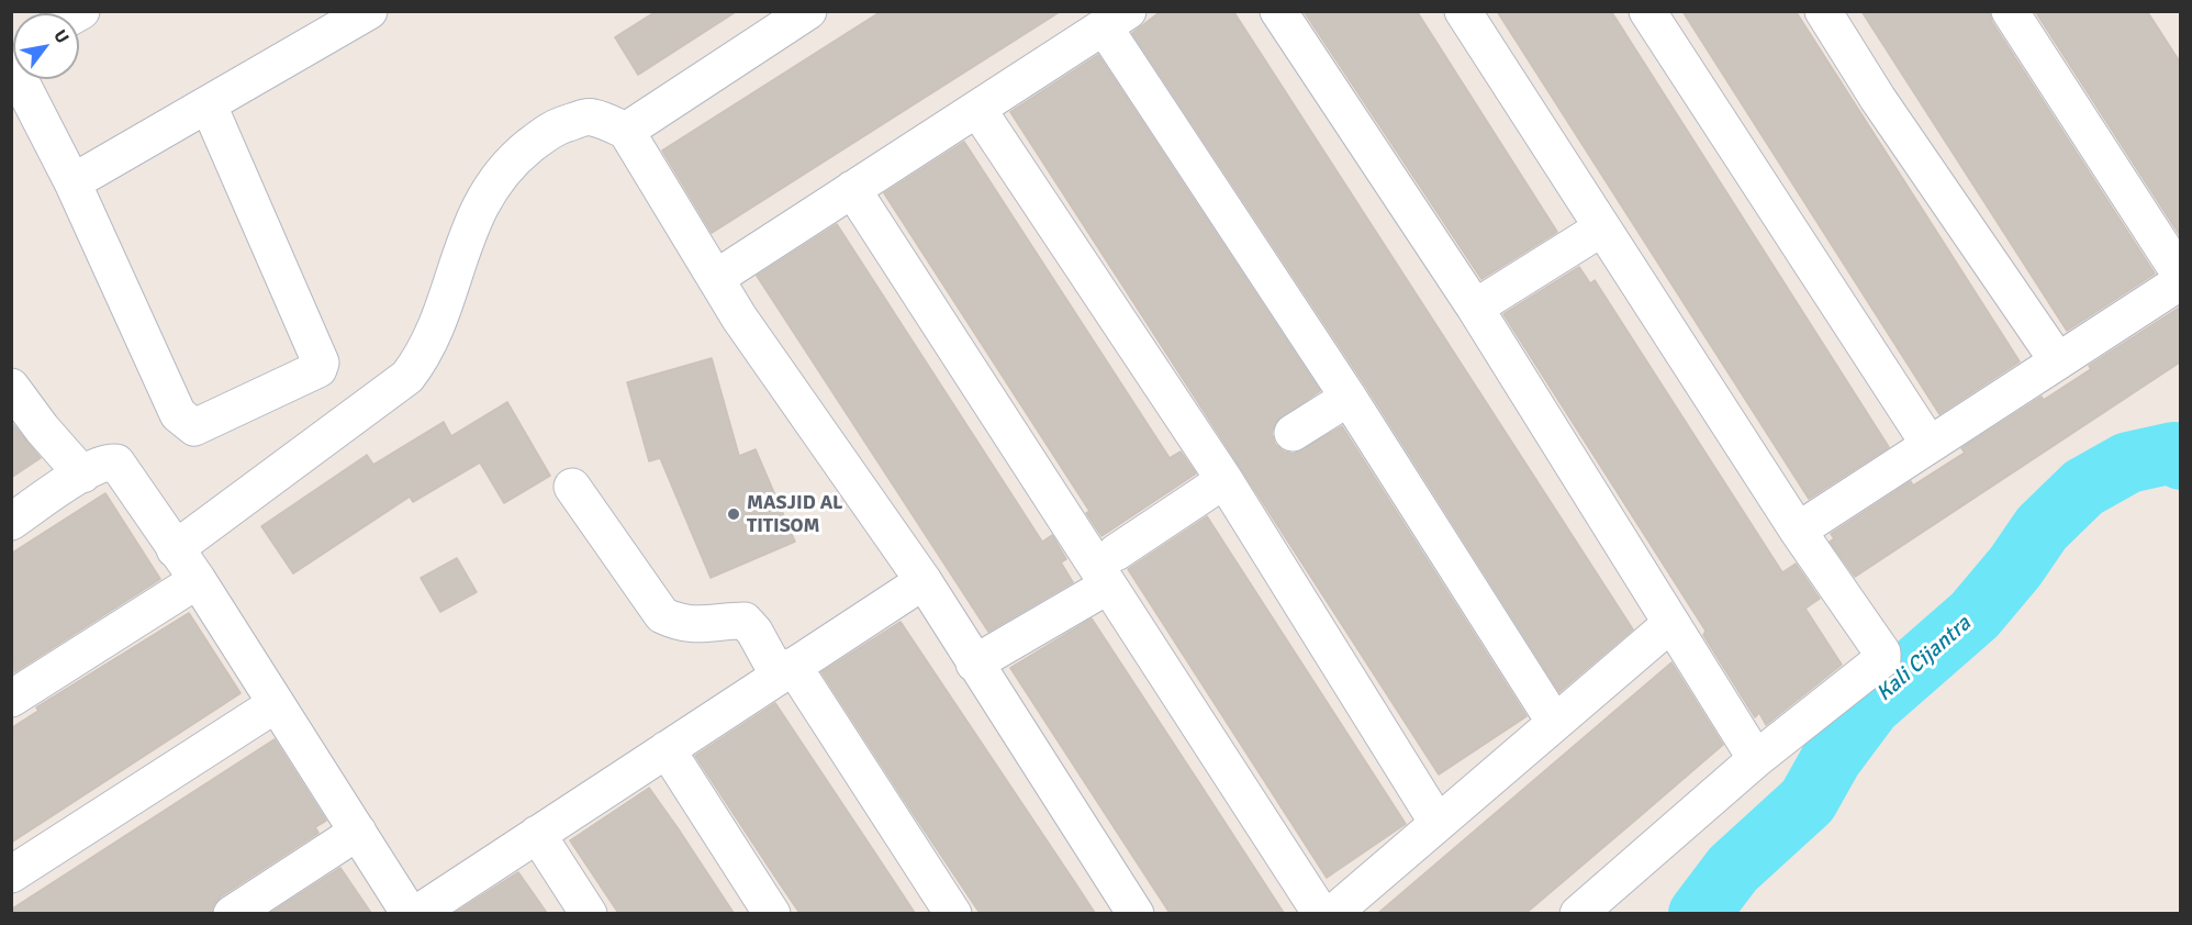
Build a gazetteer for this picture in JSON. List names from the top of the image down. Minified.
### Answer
{"water":["Kali Cijantra"],"places":["MASJID AL TITISOM"],"north":"top right"}
